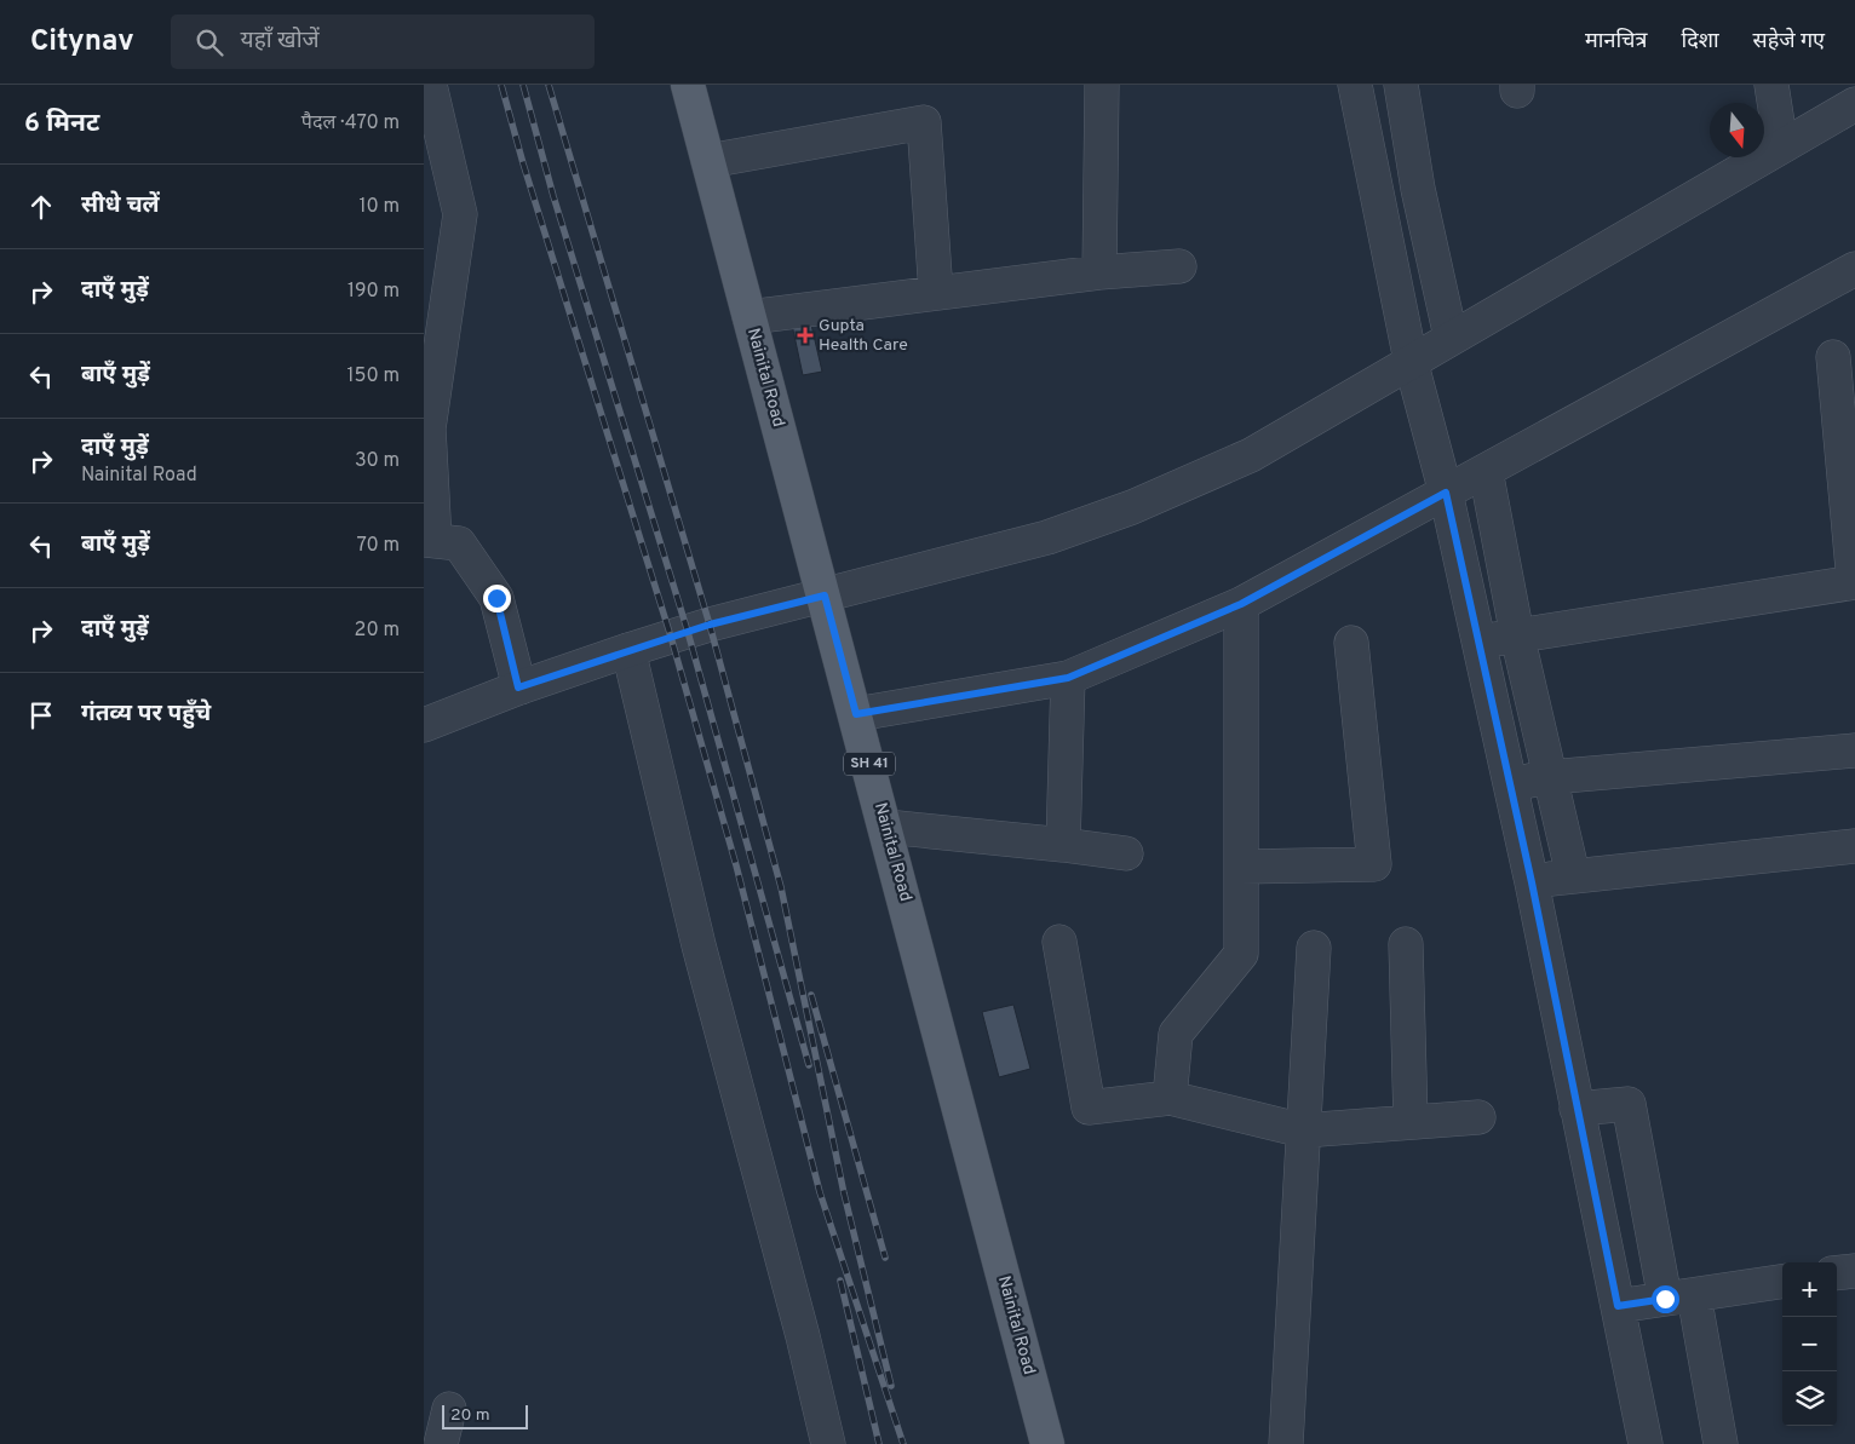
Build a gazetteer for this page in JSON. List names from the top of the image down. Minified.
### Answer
{"streets":{"main road":["Nainital Road","SH 41"]},"places":{"health":["Gupta Health Care"]},"scale_bar":"20 m","north":"bottom","page":{"header":"Citynav","search":"यहाँ खोजें","nav":["मानचित्र","दिशा","सहेजे गए"],"heading":["6 मिनट","पैदल · 470 m"],"list":[["सीधे चलें","10 m"],["दाएँ मुड़ें","190 m"],["बाएँ मुड़ें","150 m"],["दाएँ मुड़ें","Nainital Road","30 m"],["बाएँ मुड़ें","70 m"],["दाएँ मुड़ें","20 m"],"गंतव्य पर पहुँचे"],"map_buttons":["+","−"],"scale":"20 m"}}
